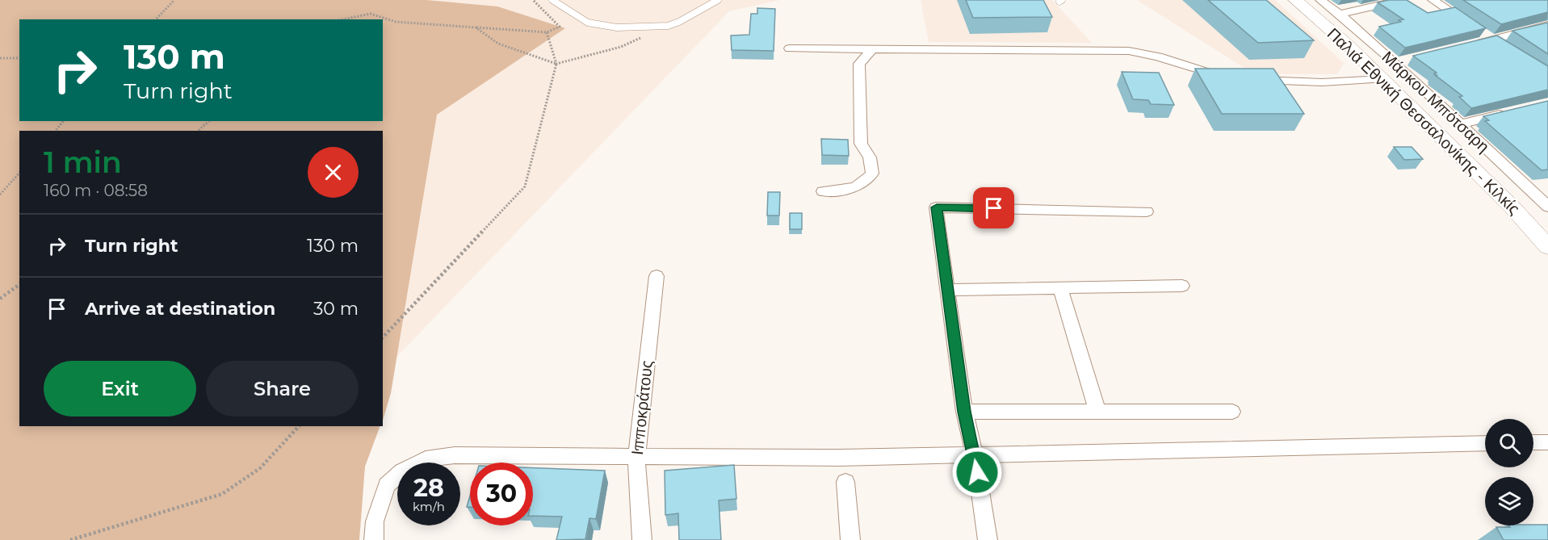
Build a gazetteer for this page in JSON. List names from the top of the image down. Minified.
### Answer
{"streets":{"main road":["Παλιά Εθνική Θεσσαλονίκης - Κιλκίς"],"street":["Μάρκου Μπότσαρη","Ιπποκράτους"]},"page":{"turn":["130 m","Turn right"],"heading":["1 min","160 m · 08:58"],"list":[{"name":"Turn right","value":"130 m"},{"name":"Arrive at destination","value":"30 m"}],"buttons":["Exit","Share"],"speed":"28 km/h","limit":"30"}}
